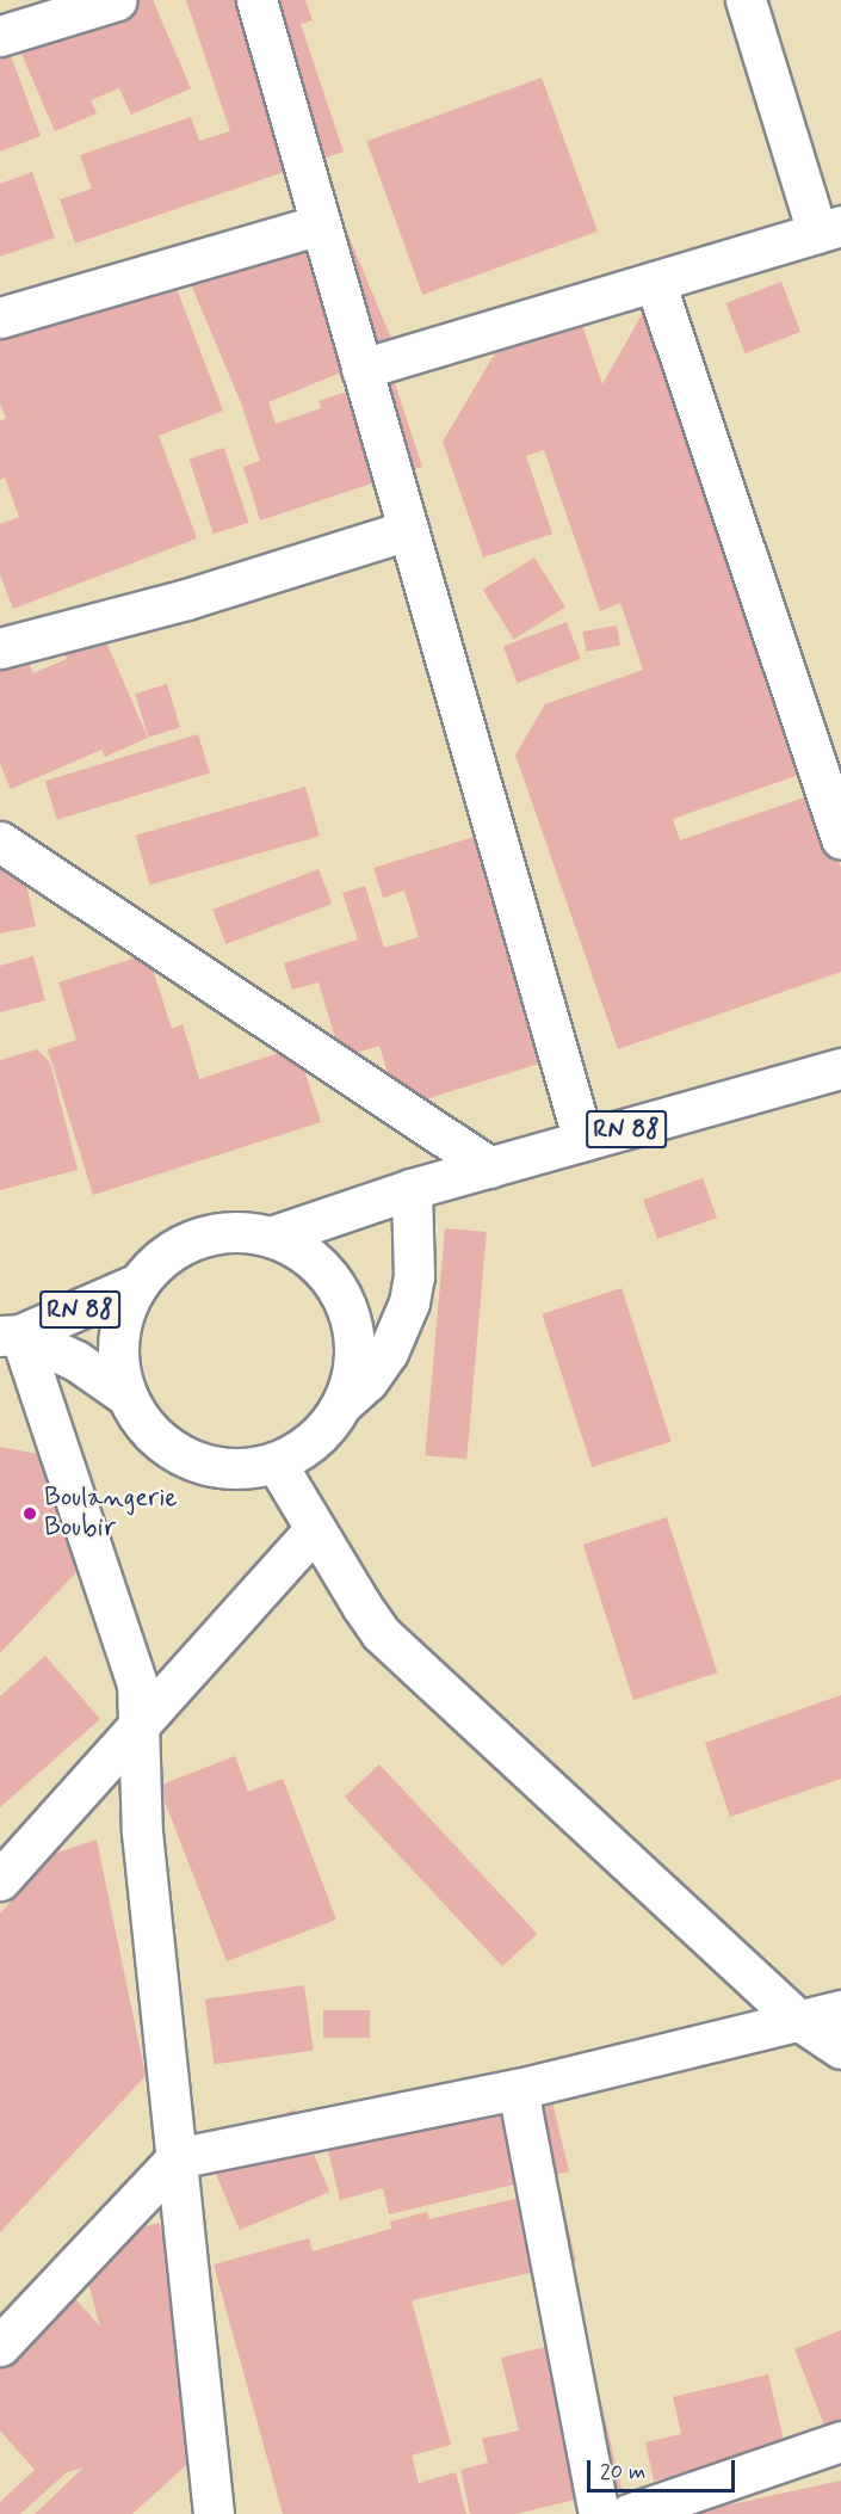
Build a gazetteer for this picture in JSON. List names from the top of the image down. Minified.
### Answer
{"streets":{"street":["RN 88"]},"places":["Boulangerie Boubir"],"scale_bar":"20 m"}
